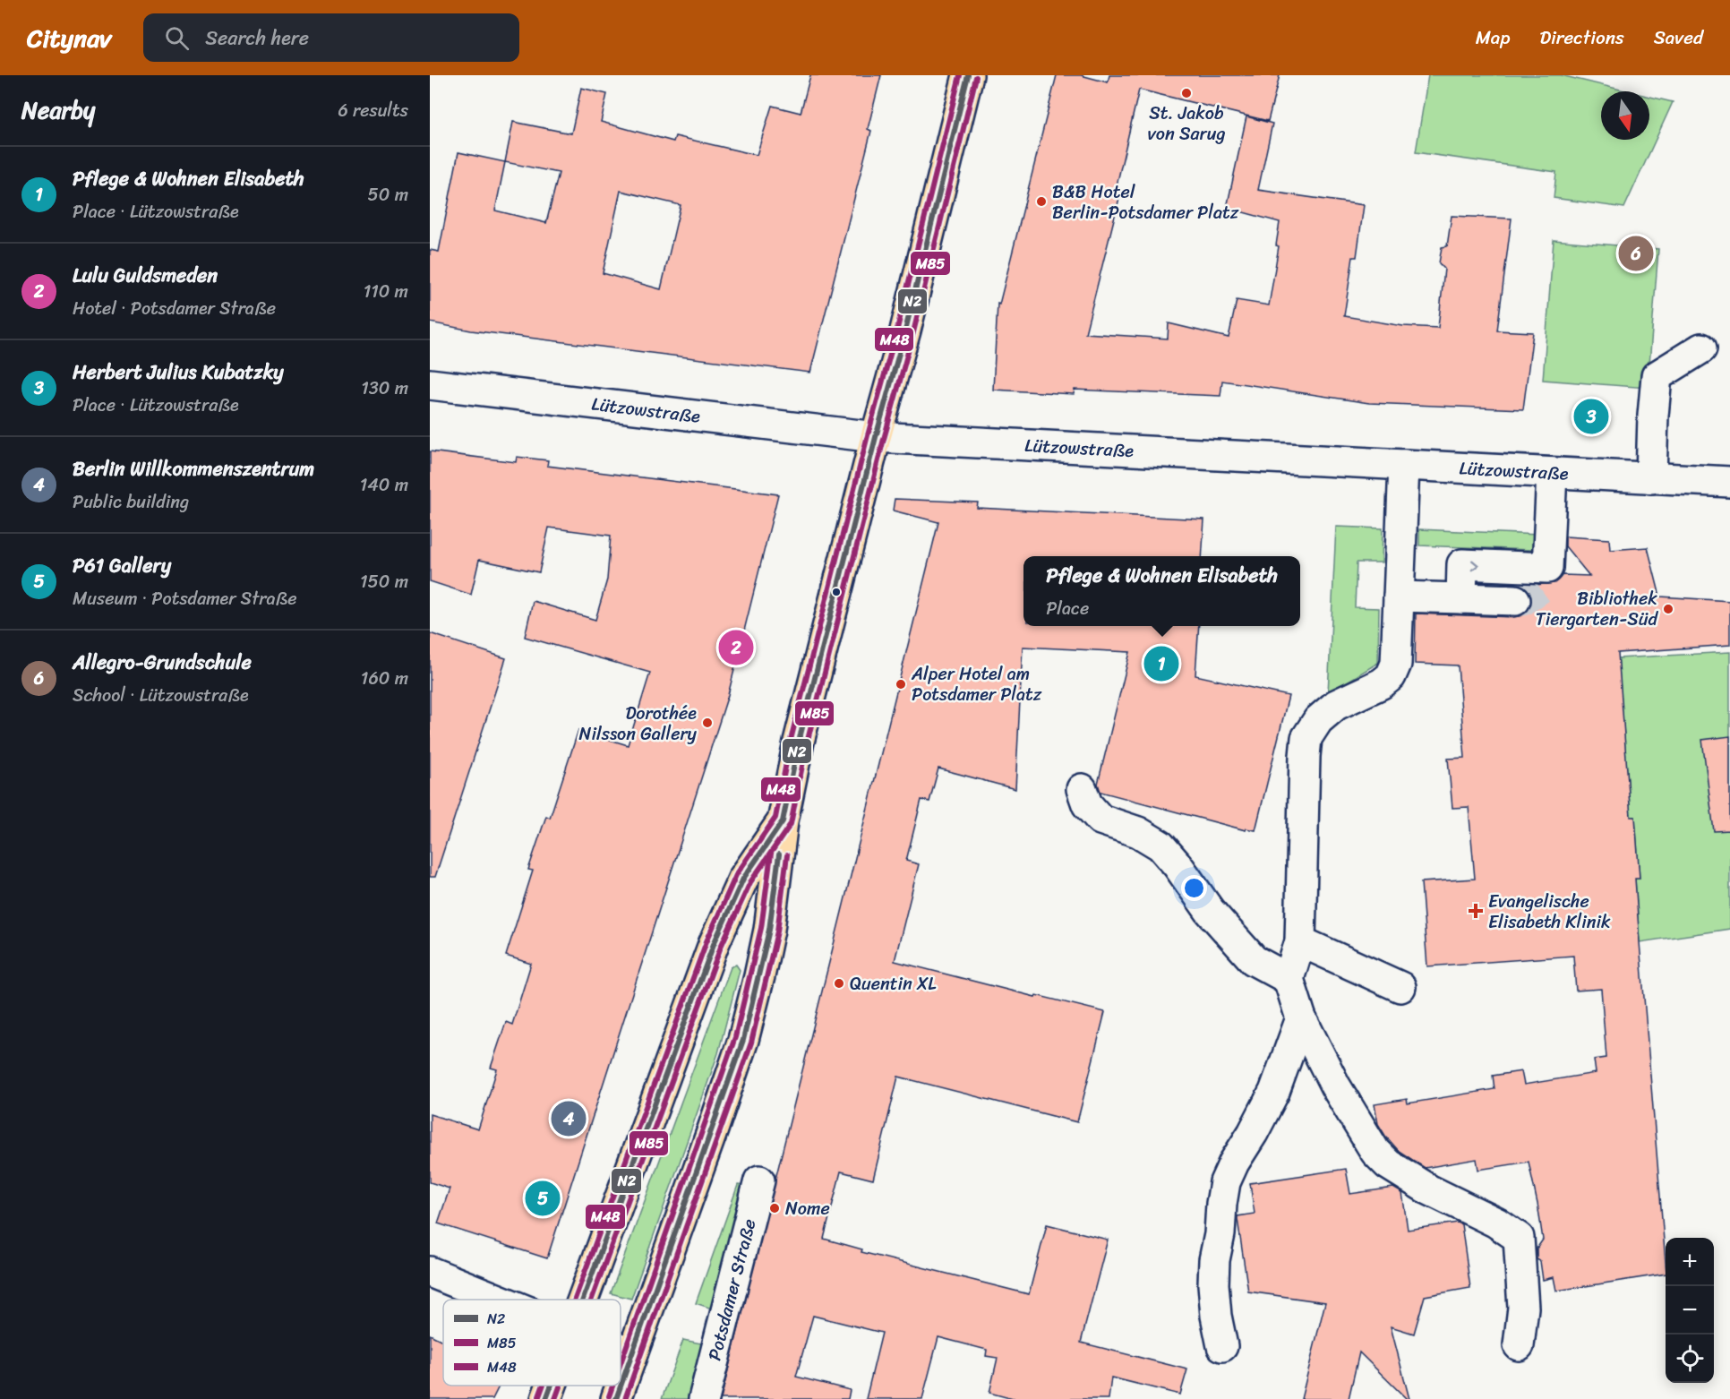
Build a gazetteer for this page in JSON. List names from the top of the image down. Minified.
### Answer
{"streets":{"street":["Lützowstraße","Potsdamer Straße"]},"places":{"other":["St. Jakob von Sarug","B&B Hotel Berlin-Potsdamer Platz","Bibliothek Tiergarten-Süd","Alper Hotel am Potsdamer Platz","Dorothée Nilsson Gallery","Quentin XL","Nome"],"health":["Evangelische Elisabeth Klinik"]},"lines":["transit line N2","transit line M48","transit line M85"],"legend":["N2","M85","M48"],"north":"bottom","page":{"header":"Citynav","search":"Search here","nav":["Map","Directions","Saved"],"heading":["Nearby","6 results"],"list":[{"mark":"1","name":"Pflege & Wohnen Elisabeth","note":"Place · Lützowstraße","value":"50 m"},{"mark":"2","name":"Lulu Guldsmeden","note":"Hotel · Potsdamer Straße","value":"110 m"},{"mark":"3","name":"Herbert Julius Kubatzky","note":"Place · Lützowstraße","value":"130 m"},{"mark":"4","name":"Berlin Willkommenszentrum","note":"Public building","value":"140 m"},{"mark":"5","name":"P61 Gallery","note":"Museum · Potsdamer Straße","value":"150 m"},{"mark":"6","name":"Allegro-Grundschule","note":"School · Lützowstraße","value":"160 m"}],"pins":["6","3","2","1","4","5"],"popup":["Pflege & Wohnen Elisabeth","Place"],"map_buttons":["+","−"]}}
